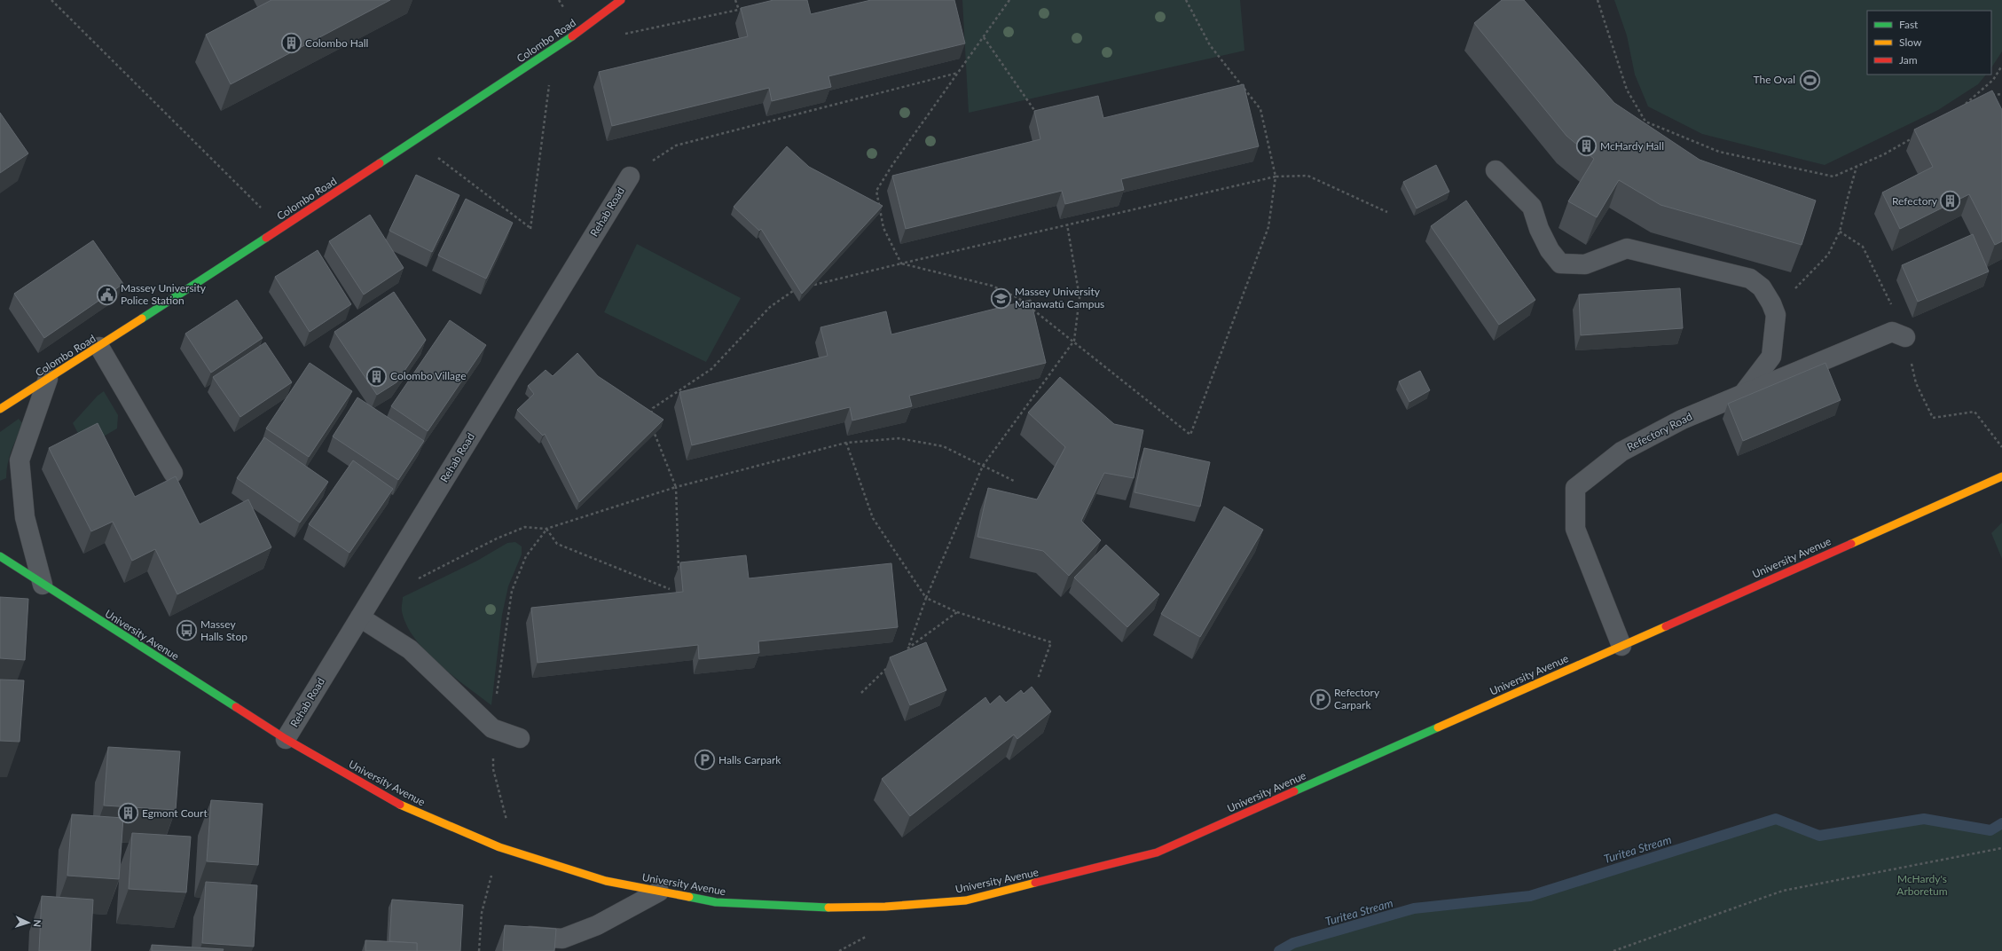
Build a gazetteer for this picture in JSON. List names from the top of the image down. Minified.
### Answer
{"streets":{"street":["Colombo Road","Rehab Road","Refectory Road","University Avenue"]},"crossings":[["Rehab Road","University Avenue"],["Refectory Road","University Avenue"]],"water":["Turitea Stream"],"parks":["McHardy's Arboretum"],"places":{"building":["Colombo Hall","McHardy Hall","Refectory","Colombo Village","Egmont Court"],"sports":["The Oval"],"public building":["Massey University Police Station"],"school or university":["Massey University Manawatū Campus"],"bus stop":["Massey Halls Stop"],"parking":["Refectory Carpark","Halls Carpark"]},"legend":["Fast","Slow","Jam"],"north":"right"}
